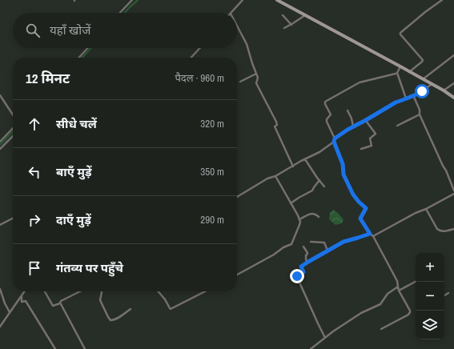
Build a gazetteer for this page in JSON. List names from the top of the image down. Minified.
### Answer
{"page":{"search":"यहाँ खोजें","heading":["12 मिनट","पैदल · 960 m"],"list":[["सीधे चलें","320 m"],["बाएँ मुड़ें","350 m"],["दाएँ मुड़ें","290 m"],"गंतव्य पर पहुँचे"],"map_buttons":["+","−"]}}
